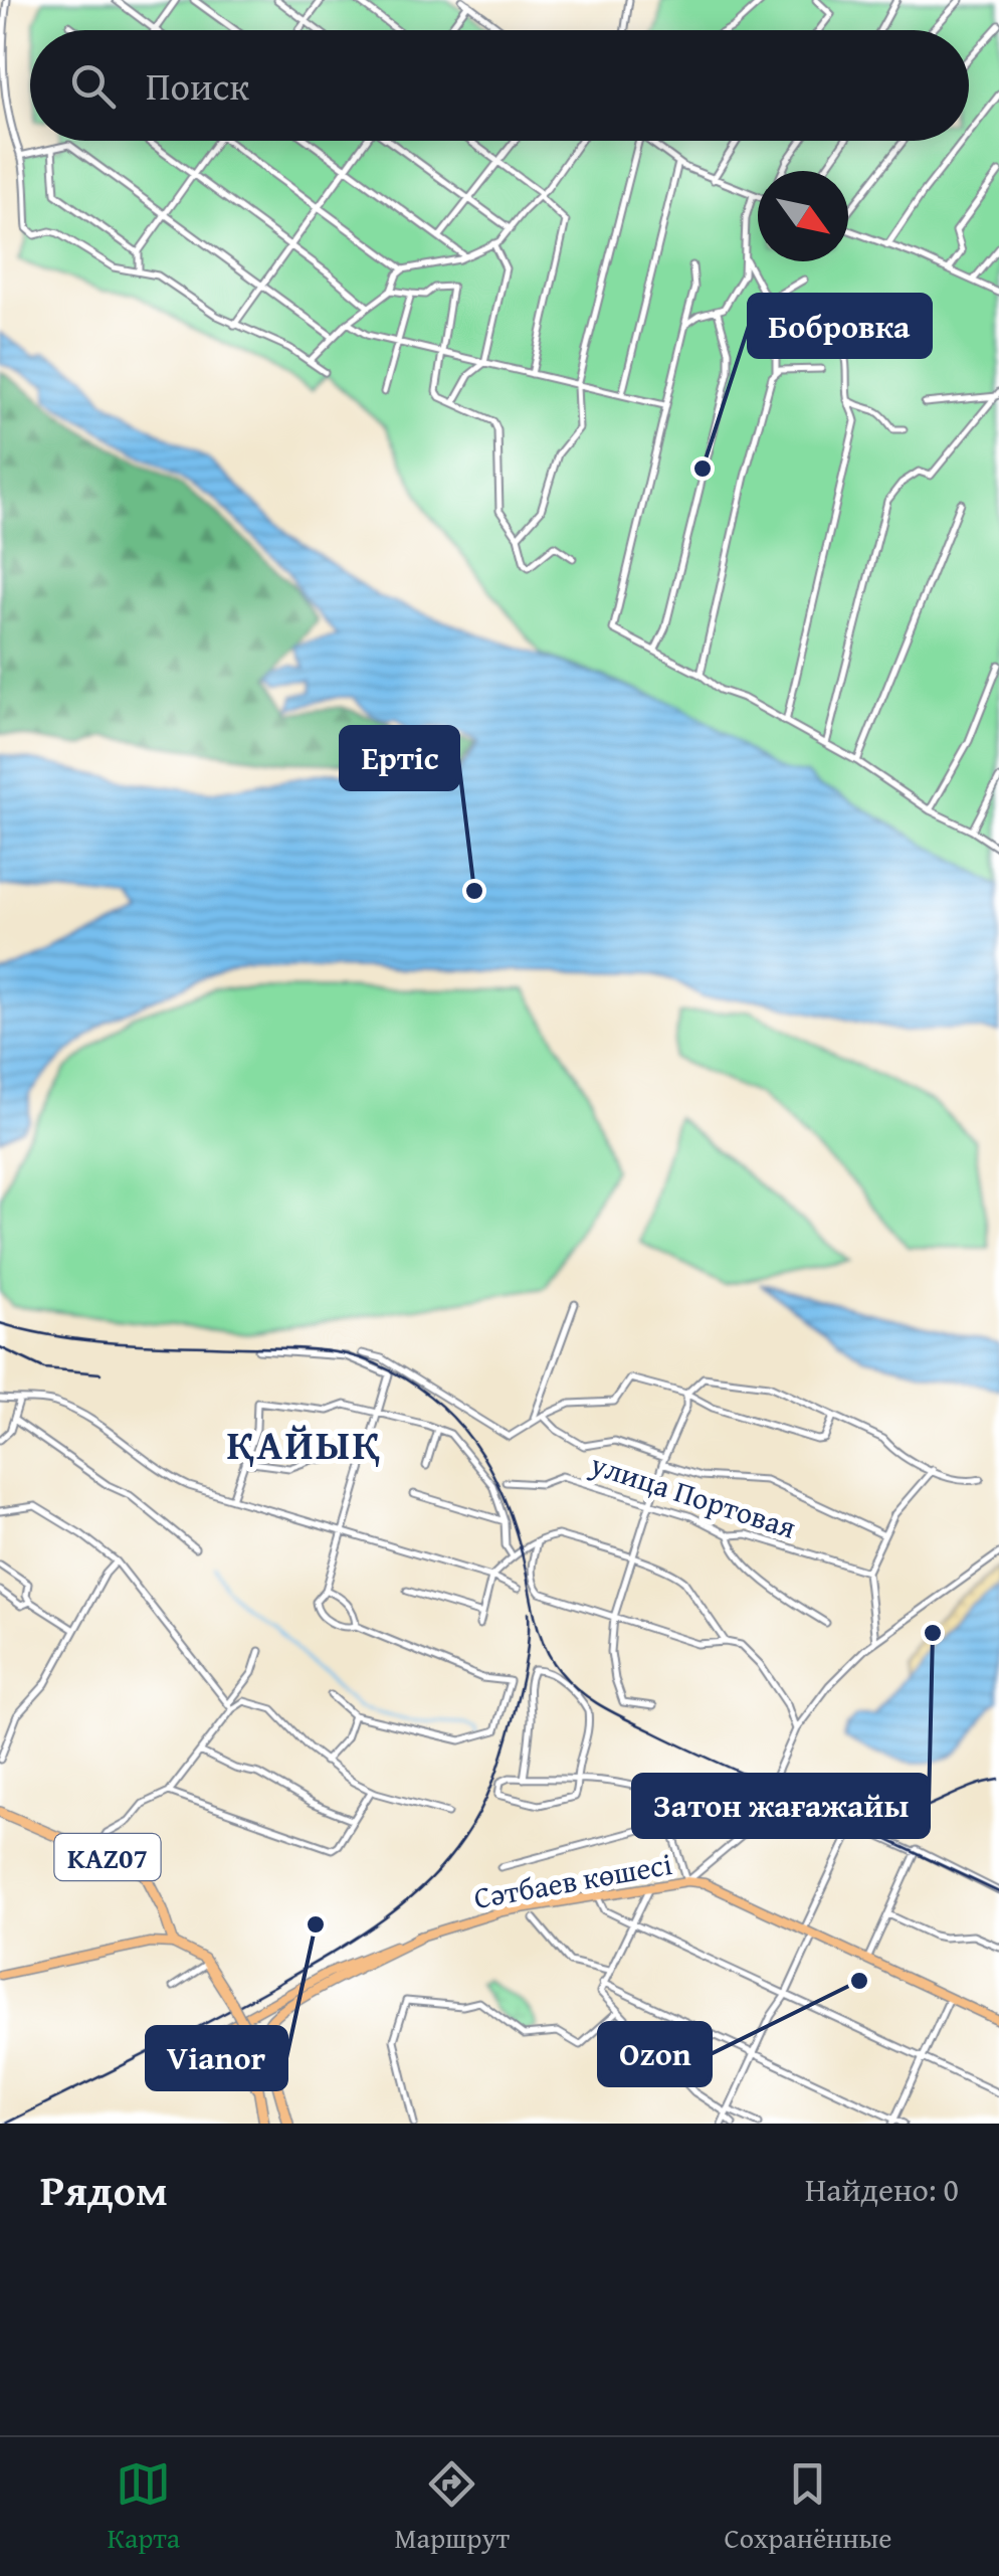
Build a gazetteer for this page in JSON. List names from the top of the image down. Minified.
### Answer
{"streets":{"highway":["KAZ07"],"main road":["Сәтбаев көшесі"],"street":["улица Портовая"]},"districts":["ҚАЙЫҚ"],"places":["Бобровка","Ертіс","Затон жағажайы","Vianor","Ozon"],"north":"bottom right","page":{"search":"Поиск","heading":["Рядом","Найдено: 0"],"nav":["Карта","Маршрут","Сохранённые"]}}
